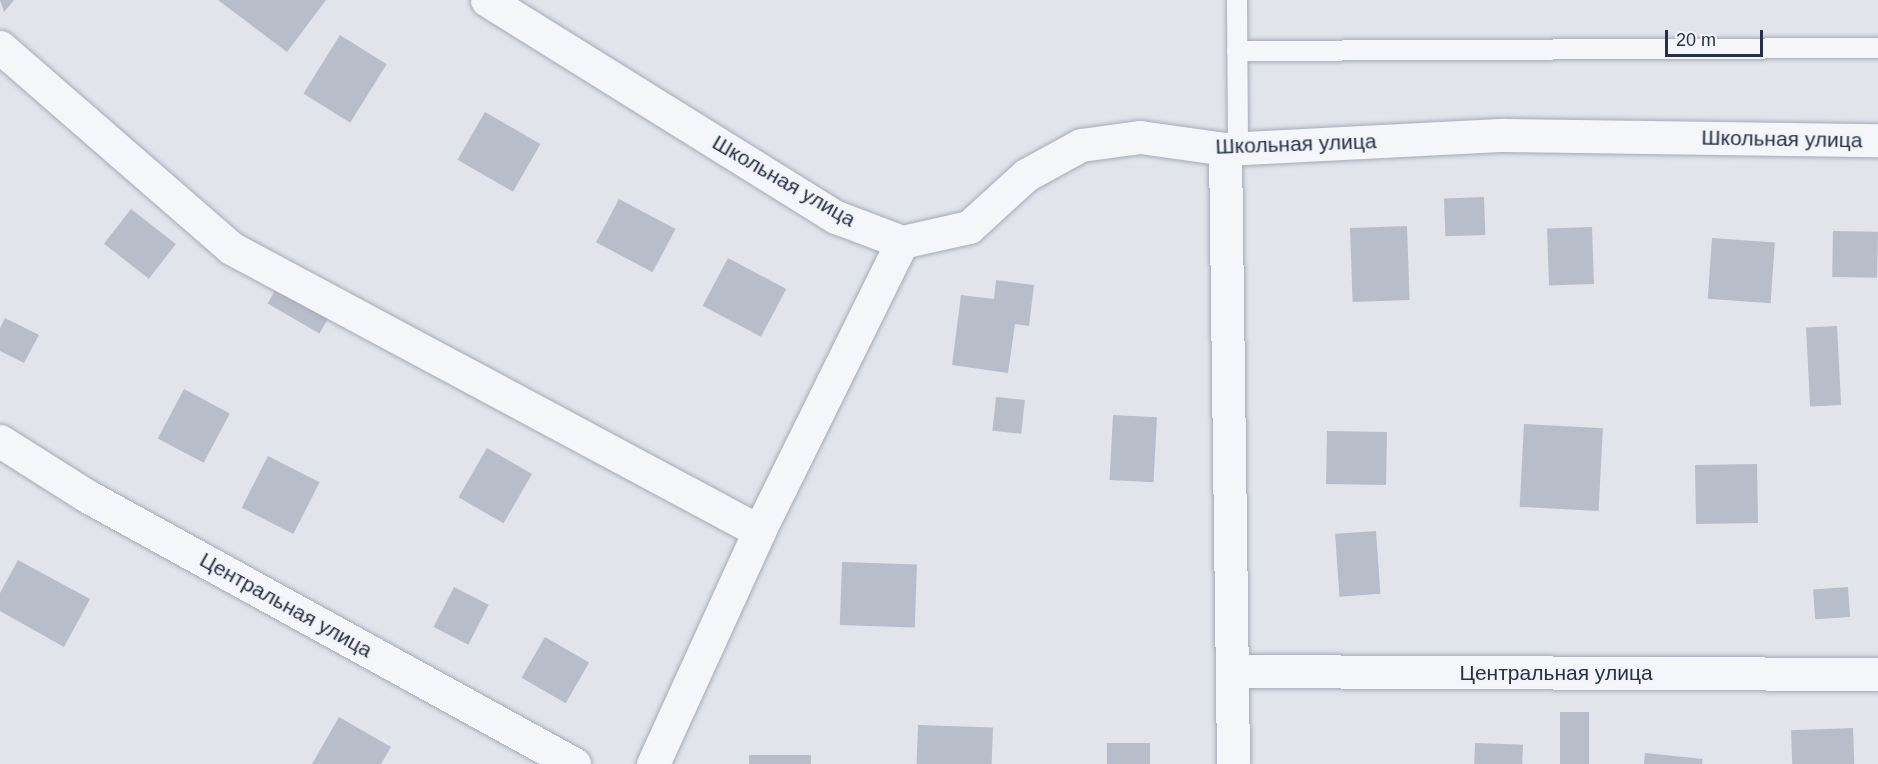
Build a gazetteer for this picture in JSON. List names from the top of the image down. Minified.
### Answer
{"streets":{"street":["Школьная улица","Центральная улица"]},"scale_bar":"20 m"}
